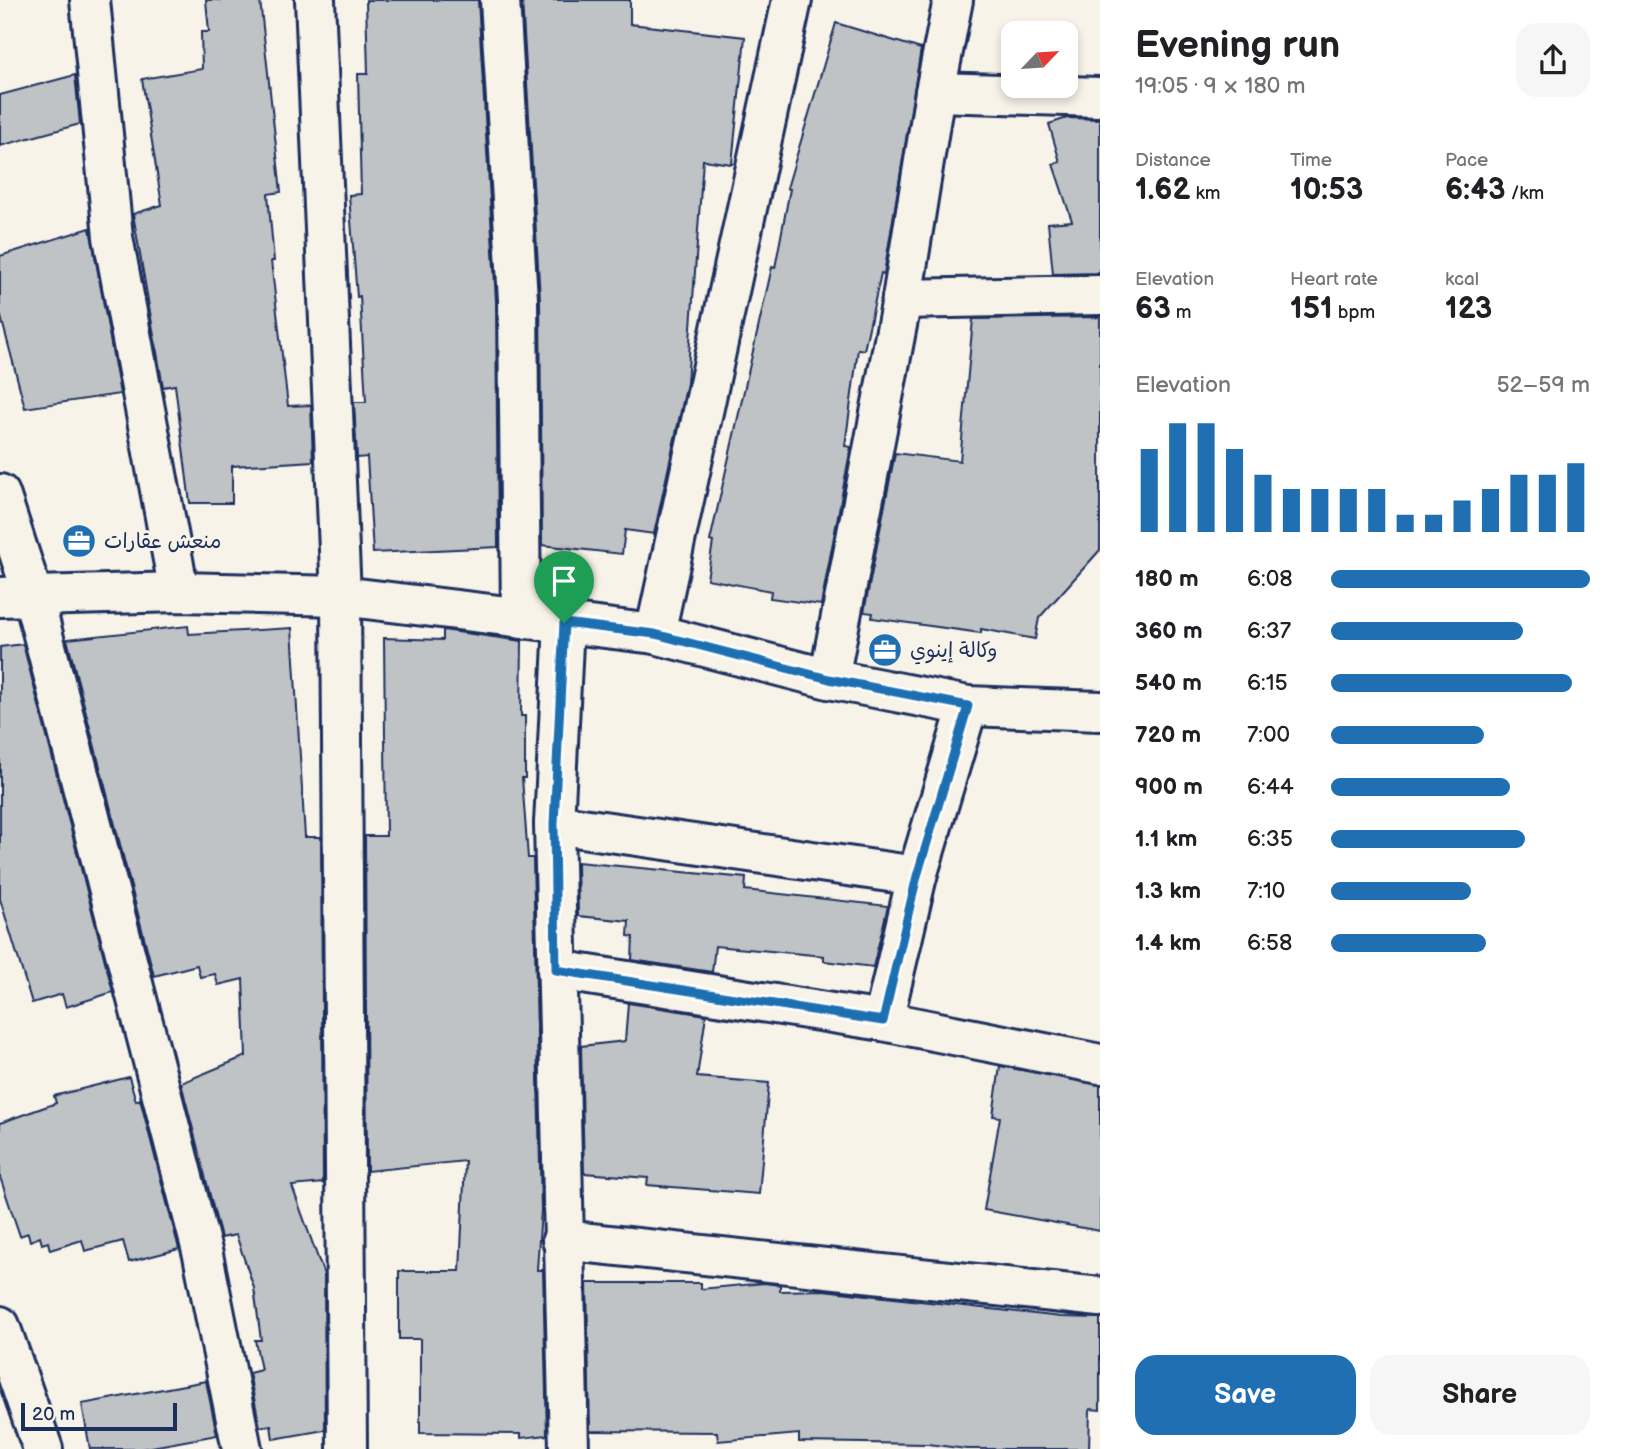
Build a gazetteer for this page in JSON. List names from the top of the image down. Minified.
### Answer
{"places":{"office":["منعش عقارات","وكالة إينوي"]},"scale_bar":"20 m","north":"top right","page":{"heading":["Evening run","19:05 · 9 × 180 m"],"stats":[["Distance","1.62 km"],["Time","10:53"],["Pace","6:43 /km"],["Elevation","63 m"],["Heart rate","151 bpm"],["kcal","123"]],"chart":["Elevation","52–59 m"],"list":[{"name":"180 m","note":"6:08"},{"name":"360 m","note":"6:37"},{"name":"540 m","note":"6:15"},{"name":"720 m","note":"7:00"},{"name":"900 m","note":"6:44"},{"name":"1.1 km","note":"6:35"},{"name":"1.3 km","note":"7:10"},{"name":"1.4 km","note":"6:58"}],"buttons":["Save","Share"],"scale":"20 m"}}
